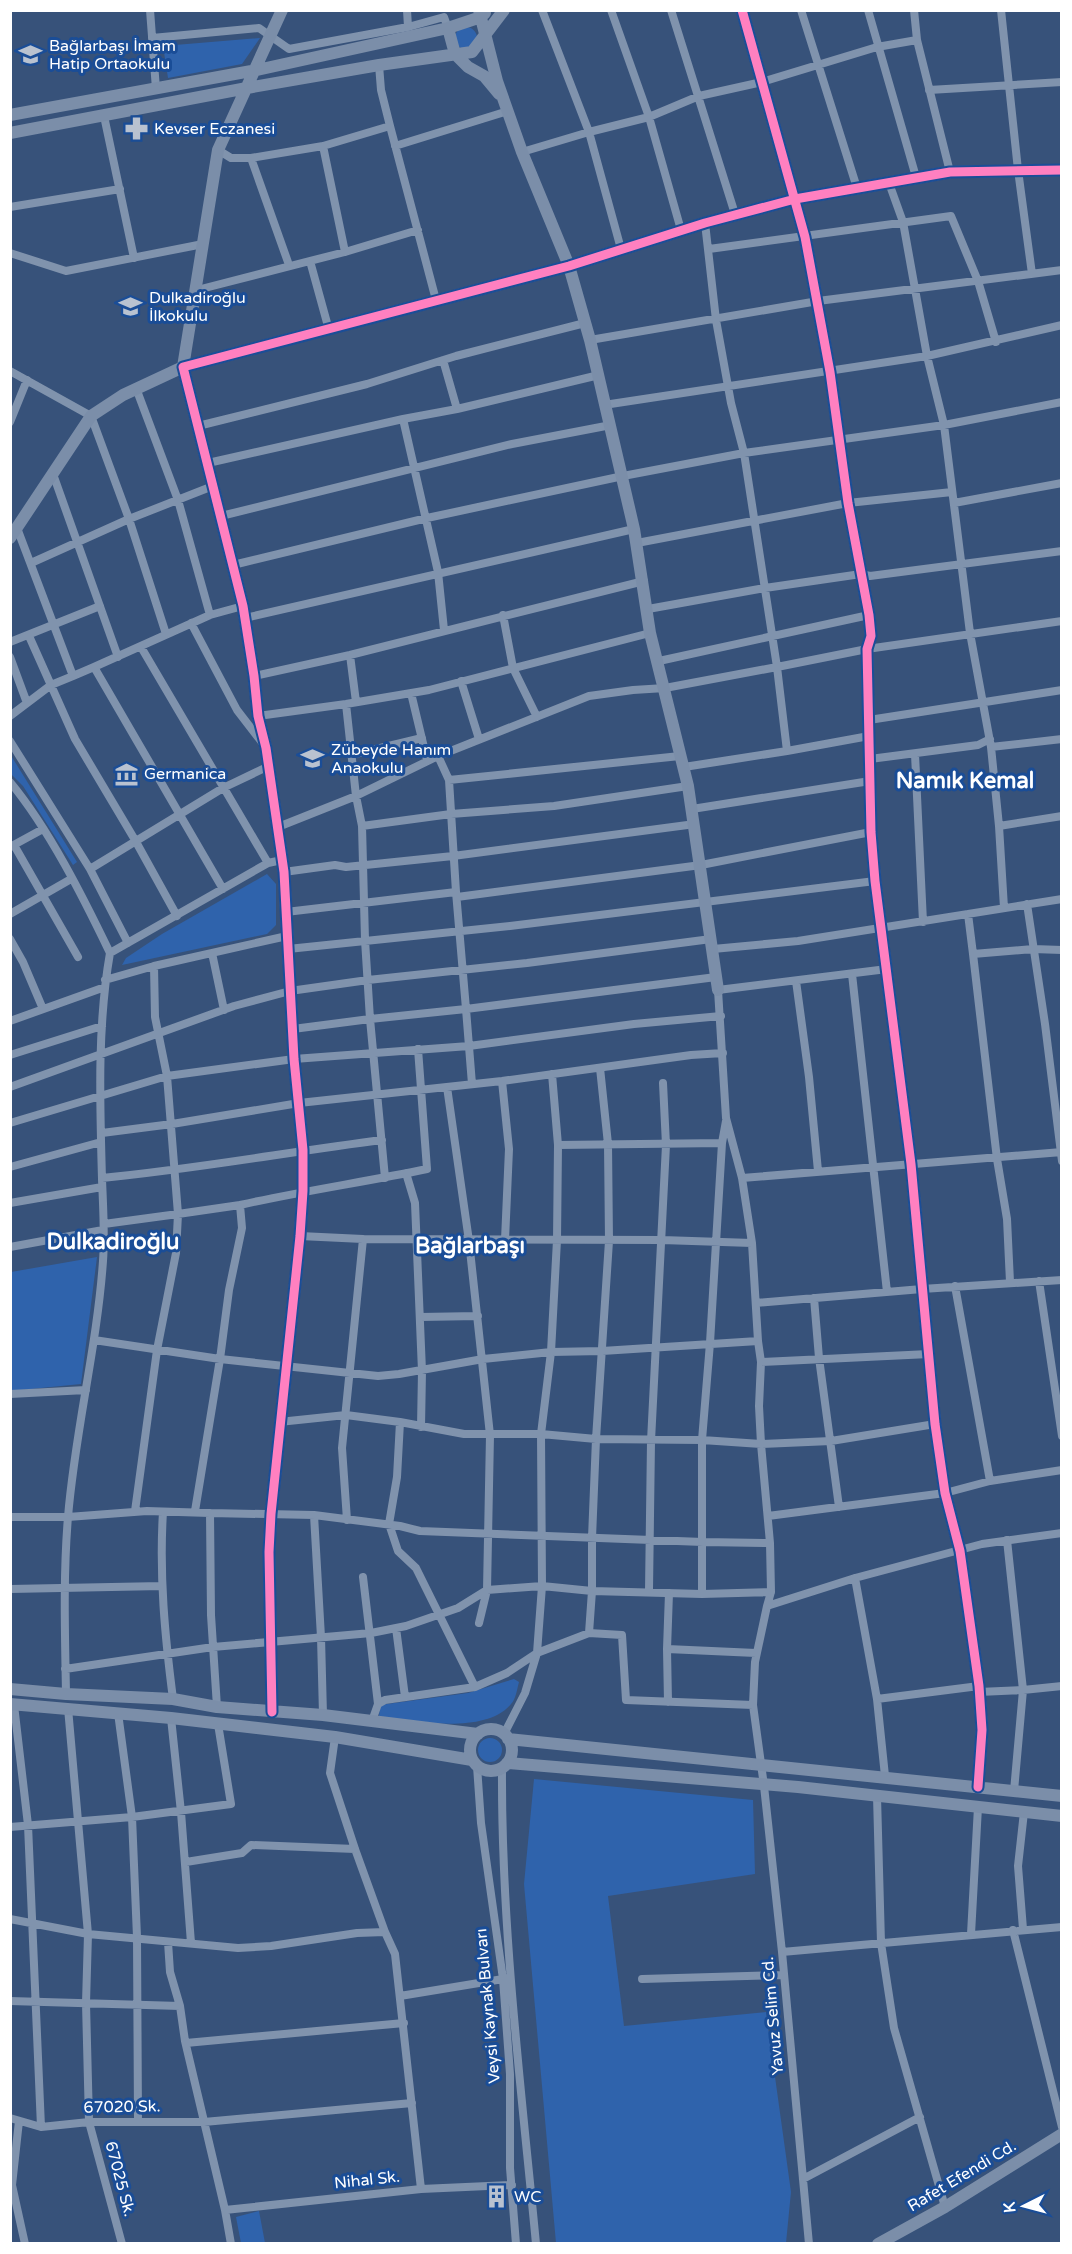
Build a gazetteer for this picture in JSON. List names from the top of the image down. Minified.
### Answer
{"streets":{"main road":["Rafet Efendi Cd."],"street":["Veysi Kaynak Bulvarı","Yavuz Selim Cd.","67020 Sk.","67025 Sk.","Nihal Sk."]},"crossings":[["Veysi Kaynak Bulvarı","Nihal Sk."],["67020 Sk.","67025 Sk."]],"districts":["Namık Kemal","Dulkadiroğlu","Bağlarbaşı"],"places":{"school or university":["Bağlarbaşı İmam Hatip Ortaokulu","Dulkadiroğlu İlkokulu","Zübeyde Hanım Anaokulu"],"pharmacy":["Kevser Eczanesi"],"museum":["Germanica"],"building":["WC"]},"north":"left"}
